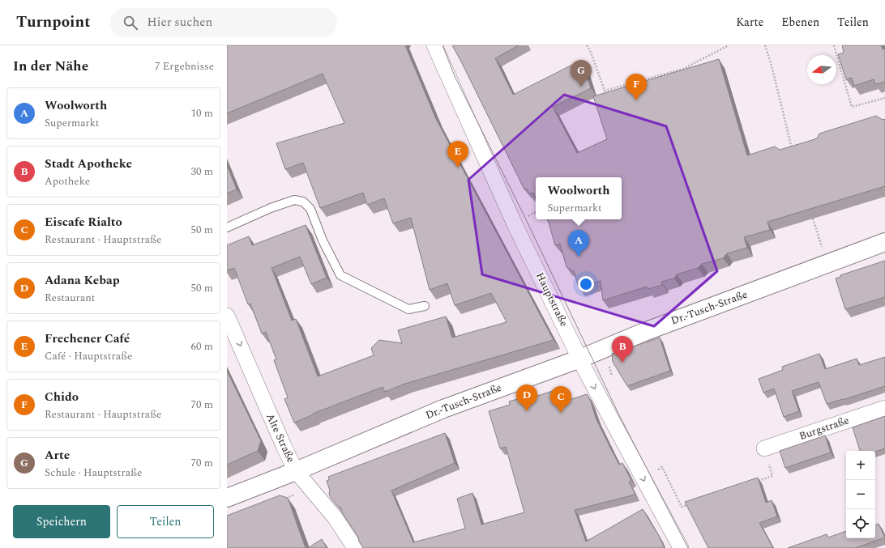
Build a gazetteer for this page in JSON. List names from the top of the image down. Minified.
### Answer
{"streets":{"street":["Hauptstraße","Dr.-Tusch-Straße","Burgstraße","Alte Straße"]},"crossings":[["Hauptstraße","Dr.-Tusch-Straße"],["Dr.-Tusch-Straße","Alte Straße"]],"one_way":["Hauptstraße","Alte Straße"],"north":"left","page":{"header":"Turnpoint","search":"Hier suchen","nav":["Karte","Ebenen","Teilen"],"heading":["In der Nähe","7 Ergebnisse"],"pins":["G","F","E","A","B","D","C"],"list":[{"mark":"A","name":"Woolworth","note":"Supermarkt","value":"10 m"},{"mark":"B","name":"Stadt Apotheke","note":"Apotheke","value":"30 m"},{"mark":"C","name":"Eiscafe Rialto","note":"Restaurant · Hauptstraße","value":"50 m"},{"mark":"D","name":"Adana Kebap","note":"Restaurant","value":"50 m"},{"mark":"E","name":"Frechener Café","note":"Café · Hauptstraße","value":"60 m"},{"mark":"F","name":"Chido","note":"Restaurant · Hauptstraße","value":"70 m"},{"mark":"G","name":"Arte","note":"Schule · Hauptstraße","value":"70 m"}],"popup":["Woolworth","Supermarkt"],"map_buttons":["+","−"],"buttons":["Speichern","Teilen"]}}
